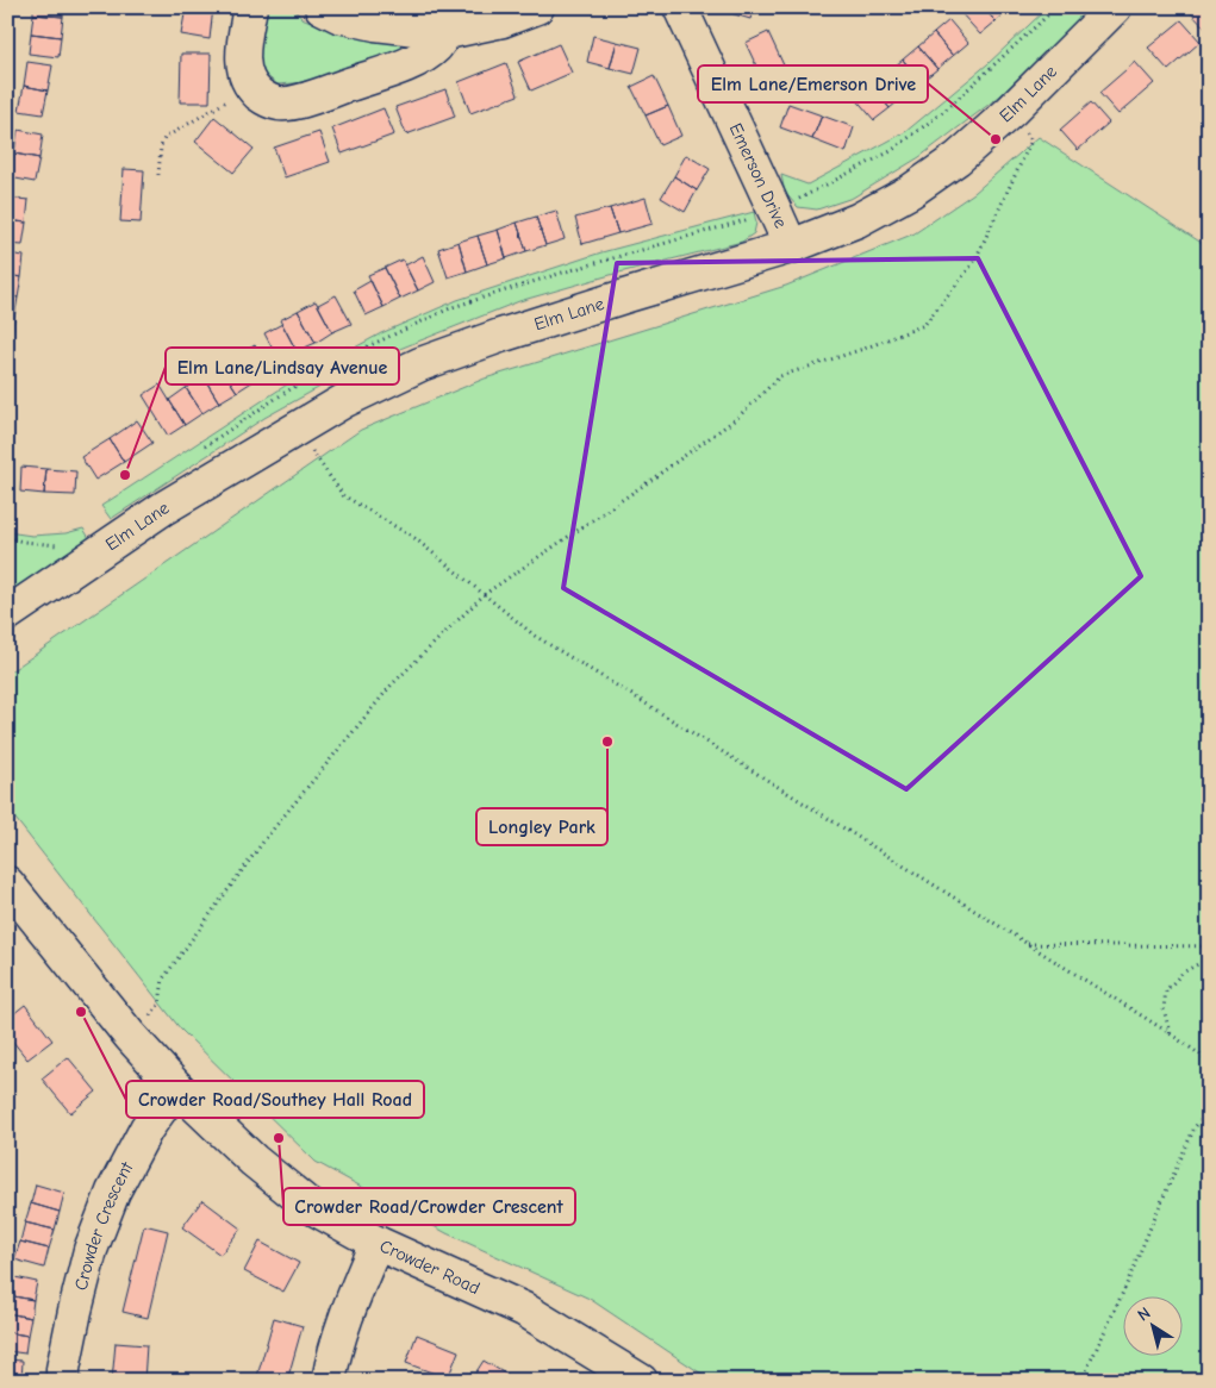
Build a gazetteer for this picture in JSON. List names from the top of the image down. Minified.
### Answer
{"streets":{"street":["Elm Lane","Emerson Drive","Crowder Crescent","Crowder Road"]},"crossings":[["Elm Lane","Emerson Drive"],["Crowder Crescent","Crowder Road"]],"places":["Elm Lane/Emerson Drive","Elm Lane/Lindsay Avenue","Longley Park","Crowder Road/Southey Hall Road","Crowder Road/Crowder Crescent"],"north":"top left"}
